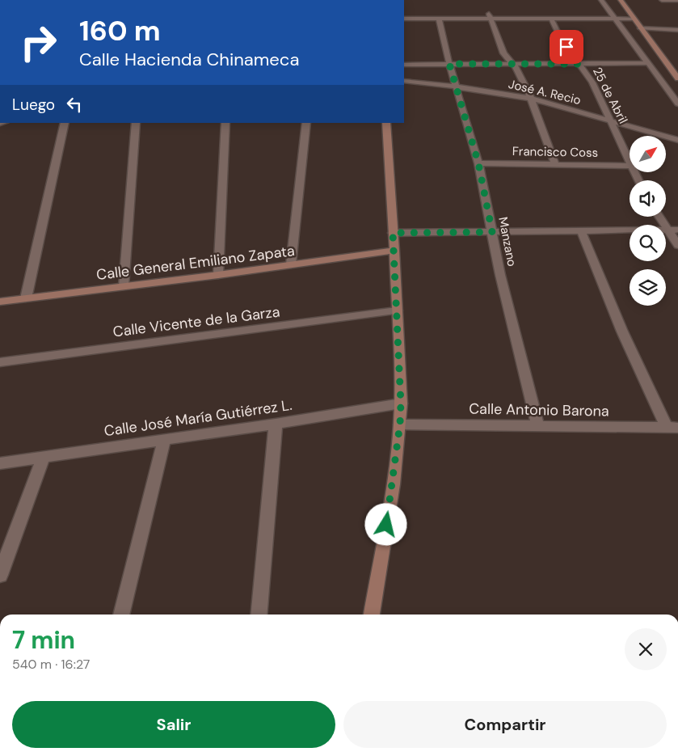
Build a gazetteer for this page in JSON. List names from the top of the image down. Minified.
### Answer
{"streets":{"street":["José A. Recio","25 de Abril","Francisco Coss","Manzano","Calle General Emiliano Zapata","Calle Vicente de la Garza","Calle Antonio Barona","Calle José María Gutiérrez L."]},"crossings":[["José A. Recio","25 de Abril"],["José A. Recio","Manzano"],["Francisco Coss","Manzano"],["Manzano","Calle Antonio Barona"]],"north":"top right","page":{"turn":["160 m","Calle Hacienda Chinameca"],"then":"Luego","heading":["7 min","540 m · 16:27"],"buttons":["Salir","Compartir"]}}
